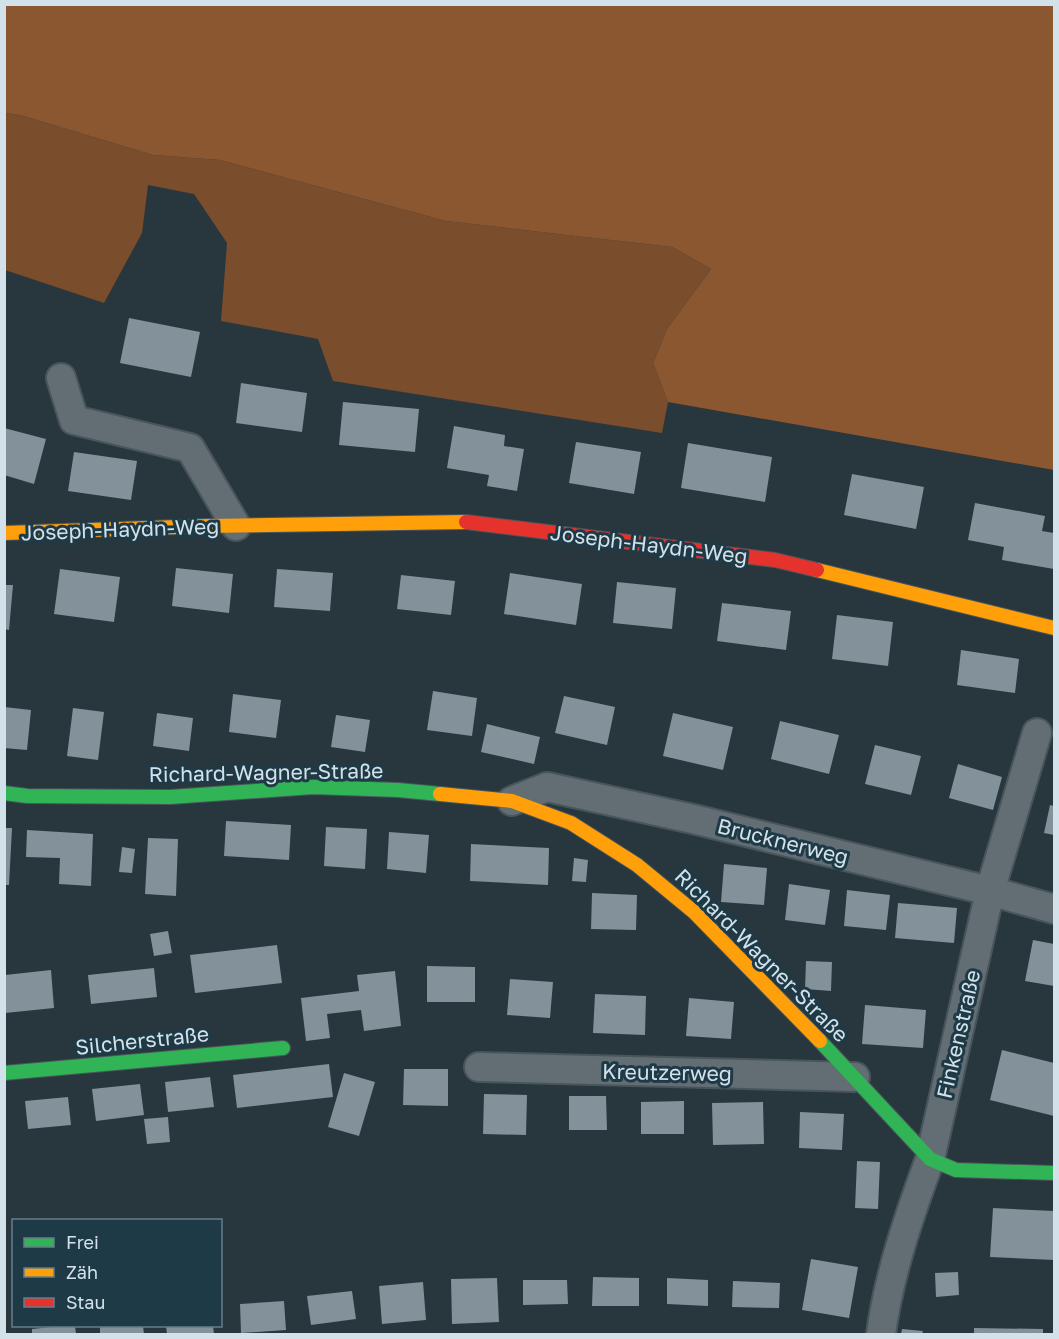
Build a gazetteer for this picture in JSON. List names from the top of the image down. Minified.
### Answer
{"streets":{"street":["Joseph-Haydn-Weg","Richard-Wagner-Straße","Brucknerweg","Finkenstraße","Silcherstraße","Kreutzerweg"]},"crossings":[["Richard-Wagner-Straße","Brucknerweg"],["Richard-Wagner-Straße","Finkenstraße"],["Richard-Wagner-Straße","Kreutzerweg"],["Brucknerweg","Finkenstraße"]],"legend":["Frei","Zäh","Stau"]}
